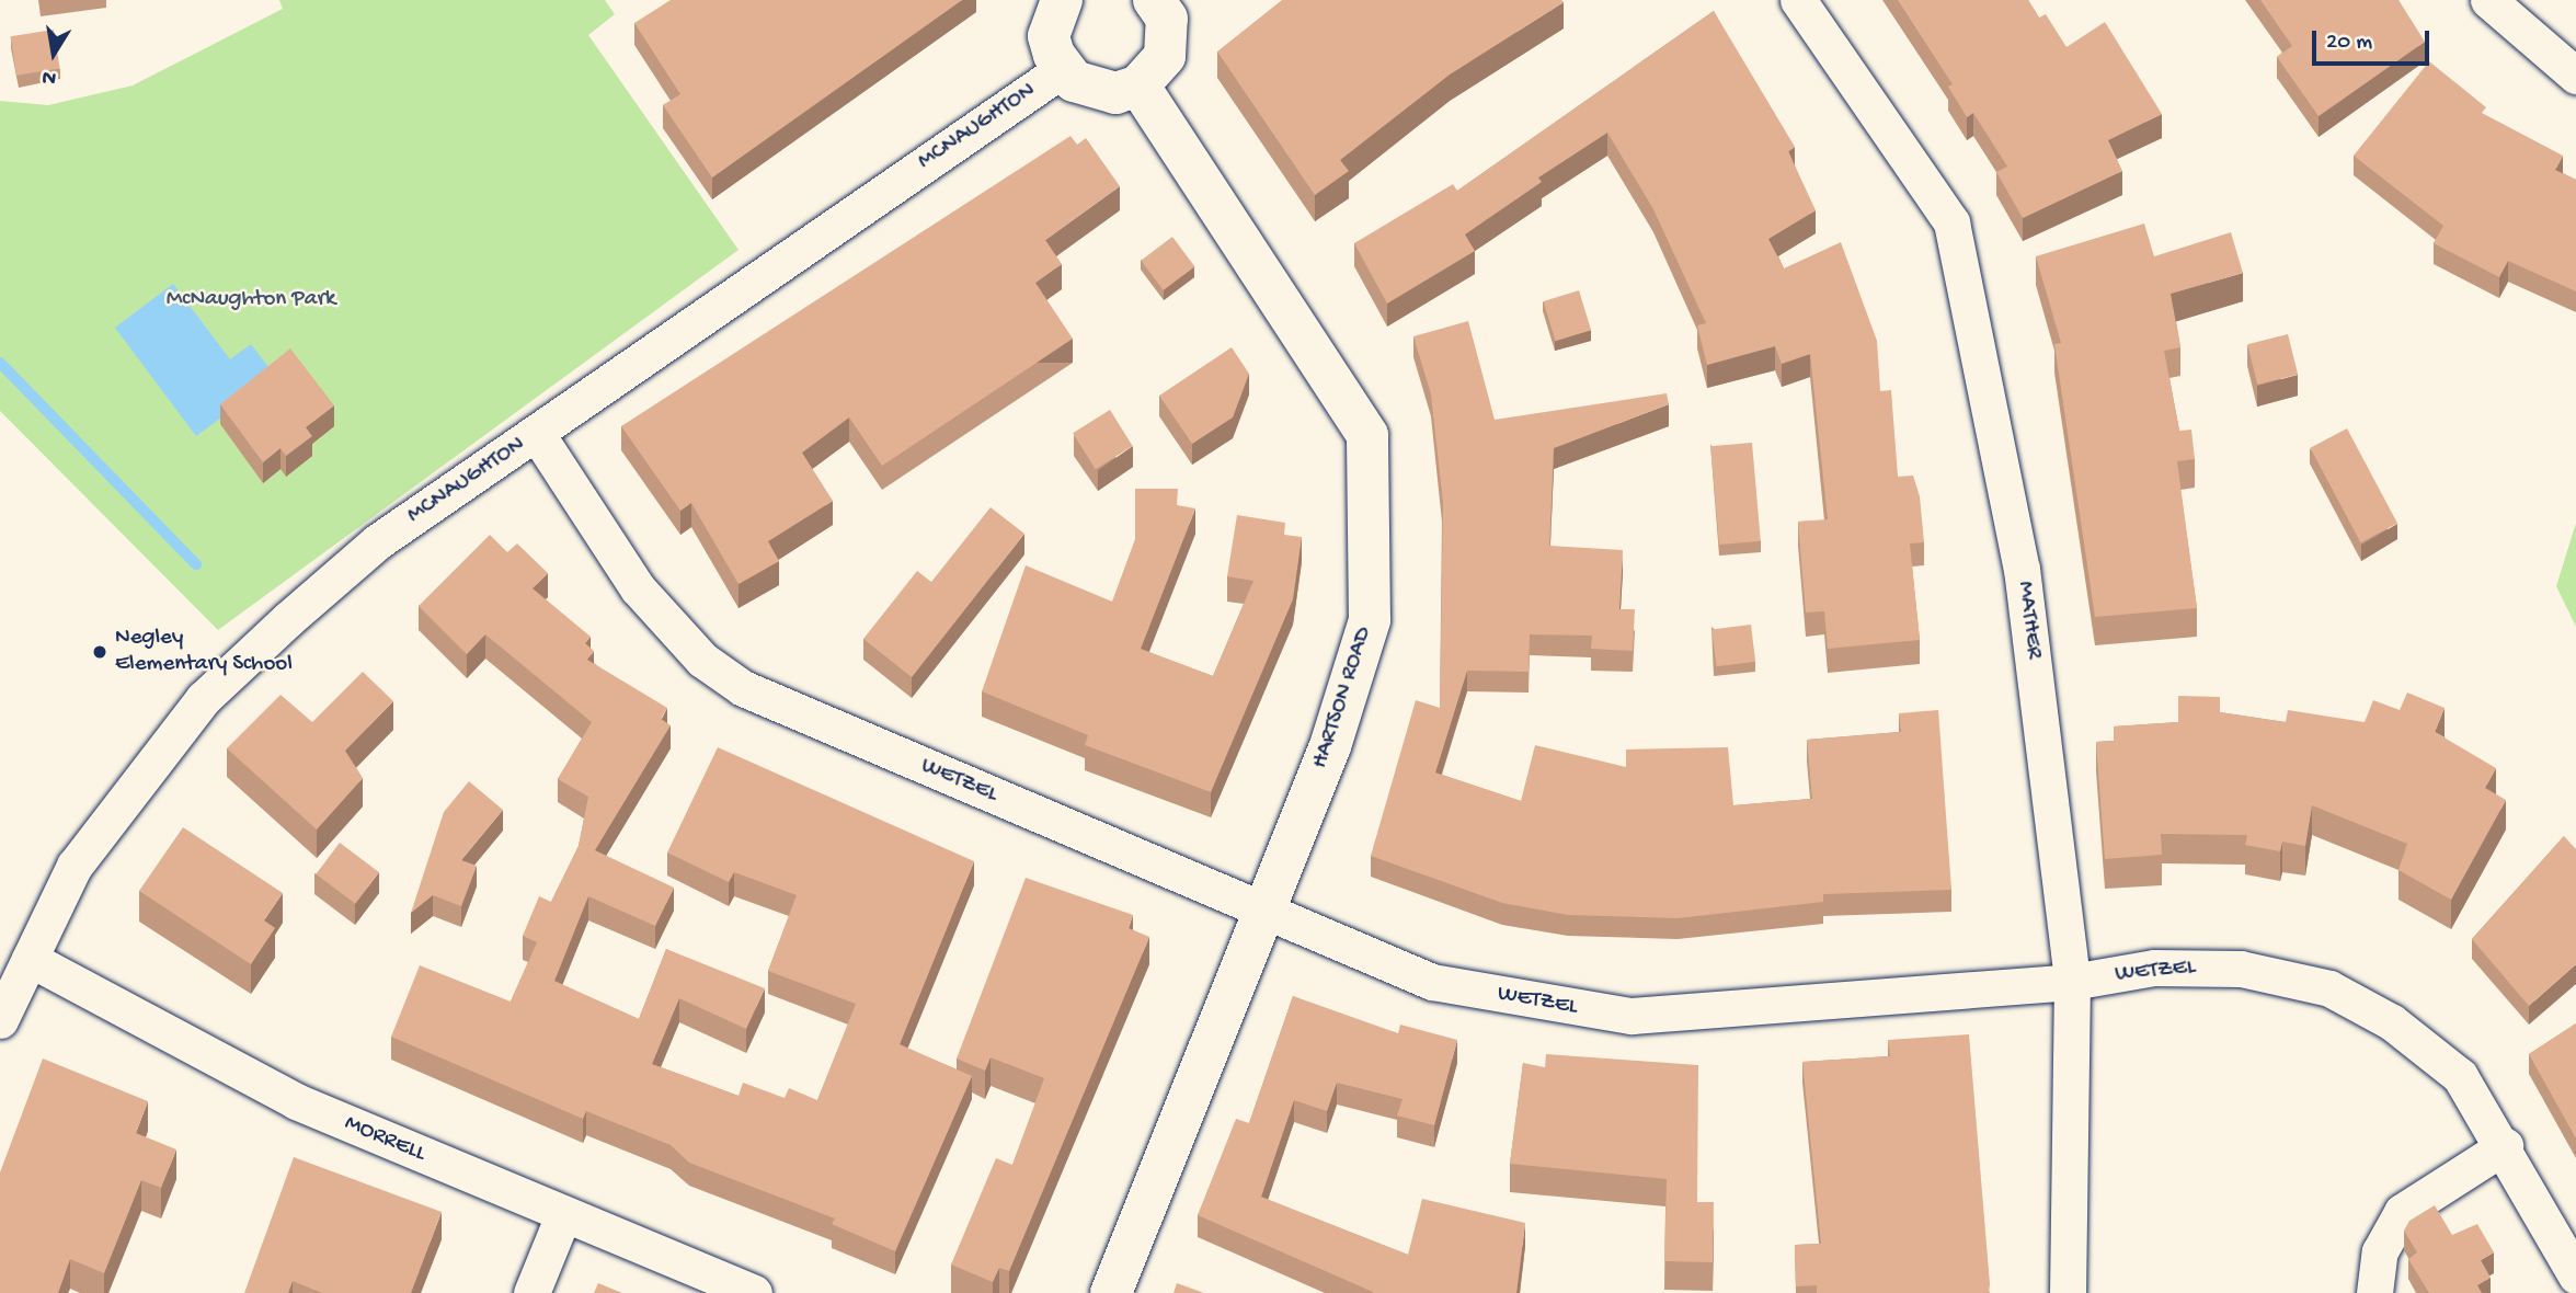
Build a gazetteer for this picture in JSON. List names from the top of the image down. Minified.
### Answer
{"streets":{"street":["MCNAUGHTON","MATHER","HARTSON ROAD","WETZEL","MORRELL"]},"crossings":[["MCNAUGHTON","WETZEL"],["MCNAUGHTON","MORRELL"],["MATHER","WETZEL"],["HARTSON ROAD","WETZEL"]],"parks":["McNaughton Park"],"places":["Negley Elementary School"],"scale_bar":"20 m","north":"bottom"}
